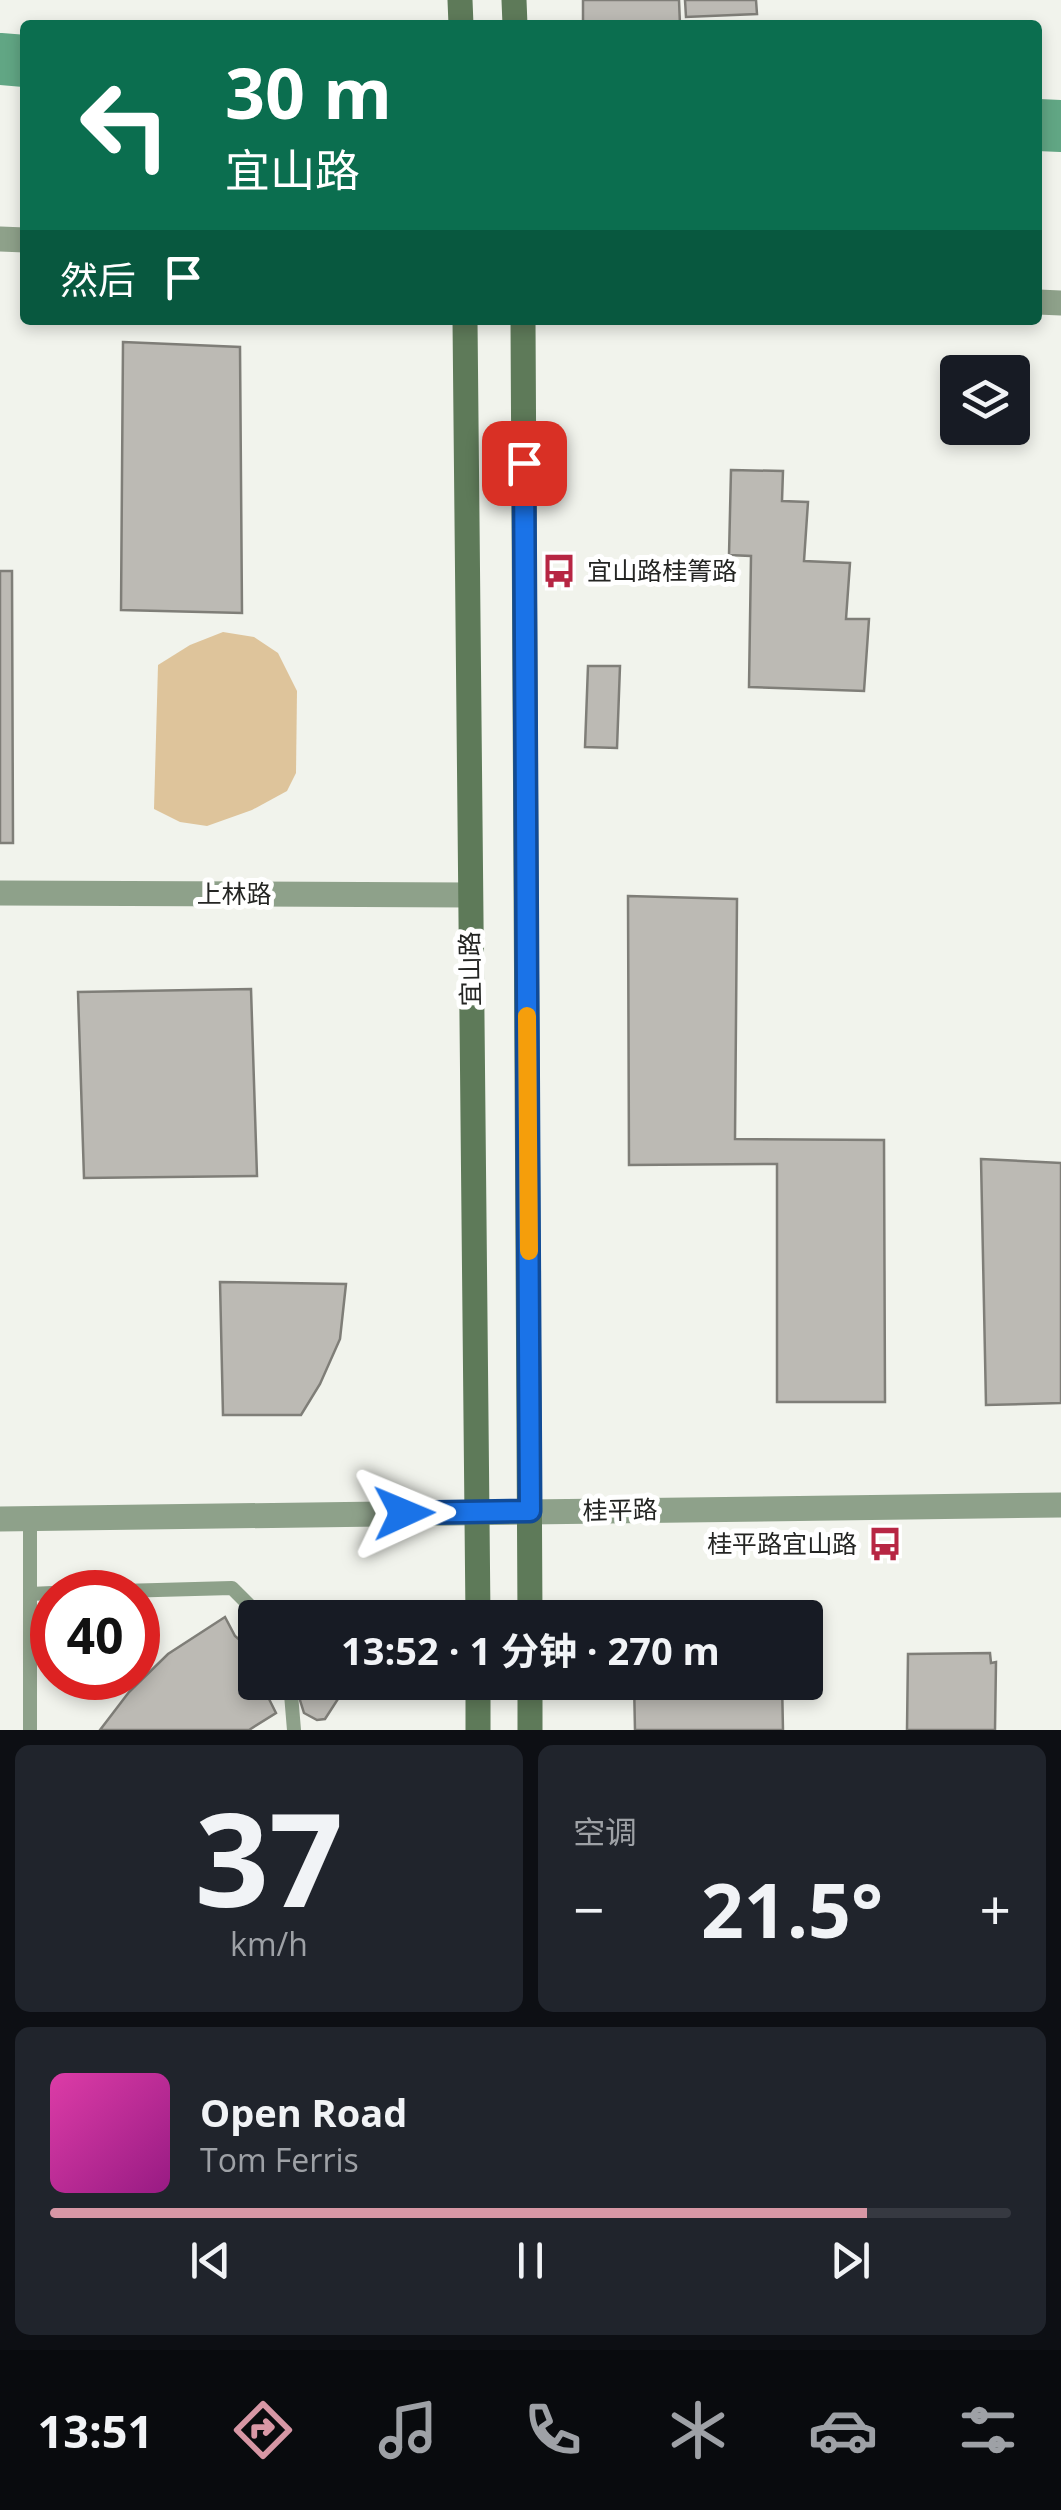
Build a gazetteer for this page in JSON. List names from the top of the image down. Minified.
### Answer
{"streets":{"main road":["宜山路"],"street":["上林路","桂平路"]},"crossings":[["上林路","宜山路"],["宜山路","桂平路"]],"places":{"bus stop":["宜山路桂箐路","桂平路宜山路"]},"page":{"turn":["30 m","宜山路"],"then":"然后","limit":"40","trip":"13:52 · 1 分钟 · 270 m","tile":[["37","km/h"],"空调"],"heat":["−","21.5°","+"],"song":["Open Road","Tom Ferris"],"tabs":"13:51"}}
